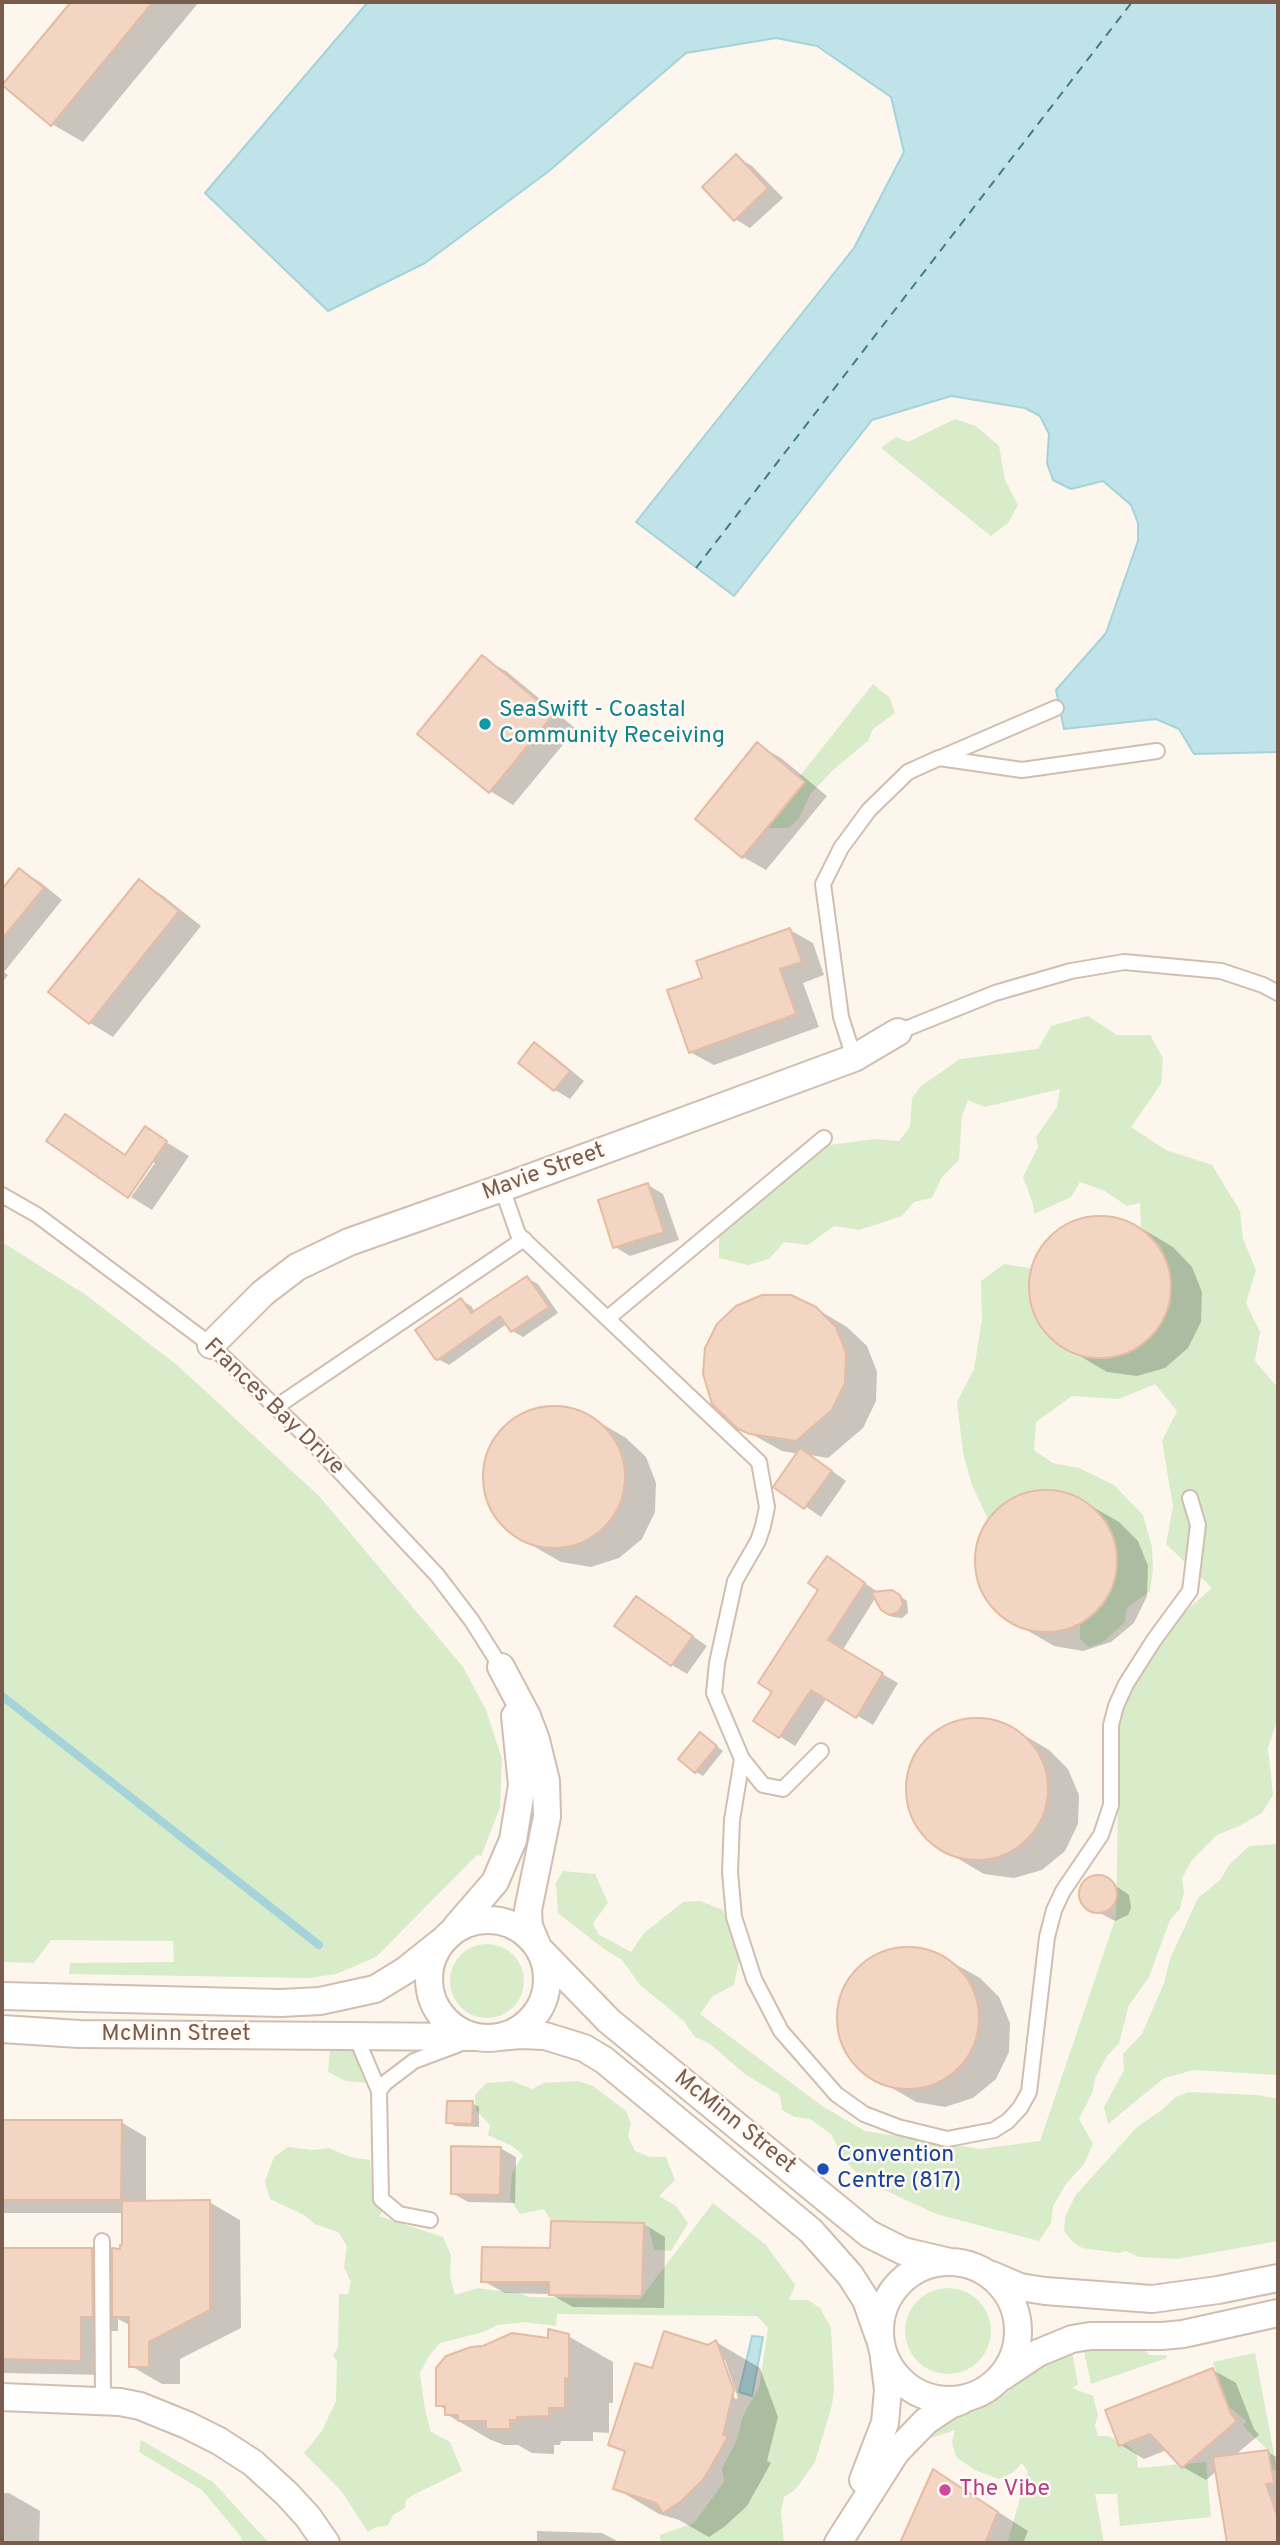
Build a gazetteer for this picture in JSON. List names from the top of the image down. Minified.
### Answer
{"streets":{"street":["Mavie Street","Frances Bay Drive","McMinn Street"]},"crossings":[["Mavie Street","Frances Bay Drive"],["Frances Bay Drive","McMinn Street"]],"places":["SeaSwift - Coastal Community Receiving","Convention Centre (817)","The Vibe"]}
